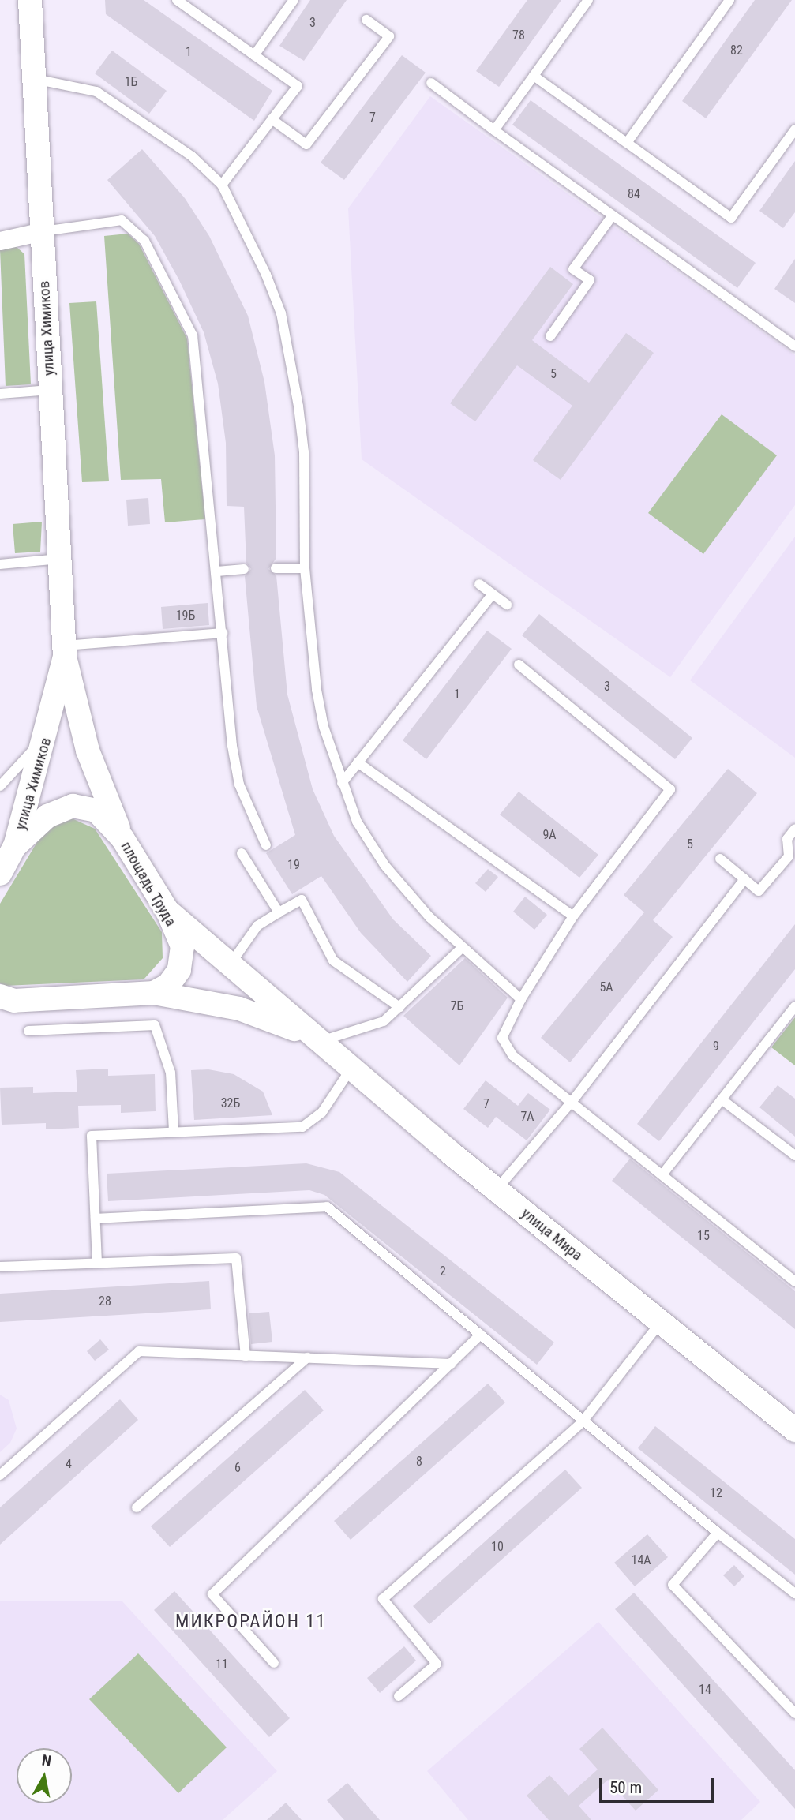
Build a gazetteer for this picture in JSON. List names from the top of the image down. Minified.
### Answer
{"streets":{"street":["улица Химиков","площадь Труда","улица Мира"]},"crossings":[["улица Химиков","площадь Труда"],["площадь Труда","улица Мира"]],"districts":["МИКРОРАЙОН 11"],"house_numbers":["3","78","82","1","1Б","7","84","5","19Б","3","1","9А","5","19","5А","7Б","9","32Б","7","7А","15","2","28","8","4","6","12","10","14А","11","14"],"scale_bar":"50 m","north":"top"}
